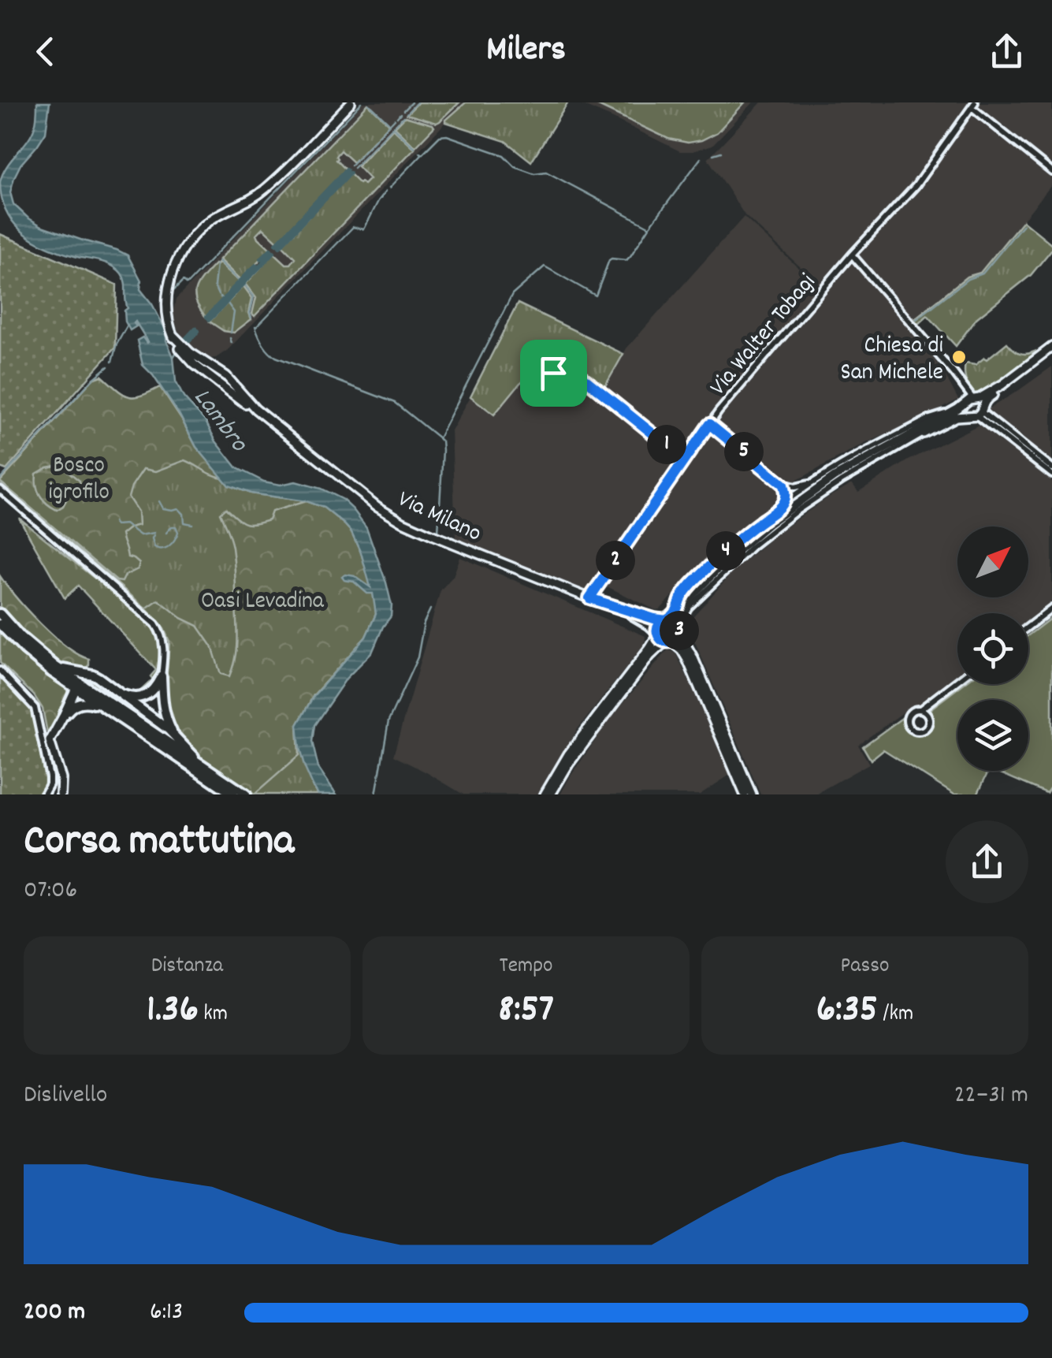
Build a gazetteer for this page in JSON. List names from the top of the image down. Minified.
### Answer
{"streets":{"street":["Via Walter Tobagi","Via Milano"]},"crossings":[["Via Walter Tobagi","Via Milano"]],"water":["Lambro"],"parks":["Bosco igrofilo","Oasi Levadina"],"places":["Chiesa di San Michele"],"north":"top right","page":{"header":"Milers","pins":["1","5","4","2","3"],"heading":["Corsa mattutina","07:06"],"stats":[["Distanza","1.36 km"],["Tempo","8:57"],["Passo","6:35 /km"]],"chart":["Dislivello","22–31 m"],"list":[{"name":"200 m","note":"6:13"}]}}
